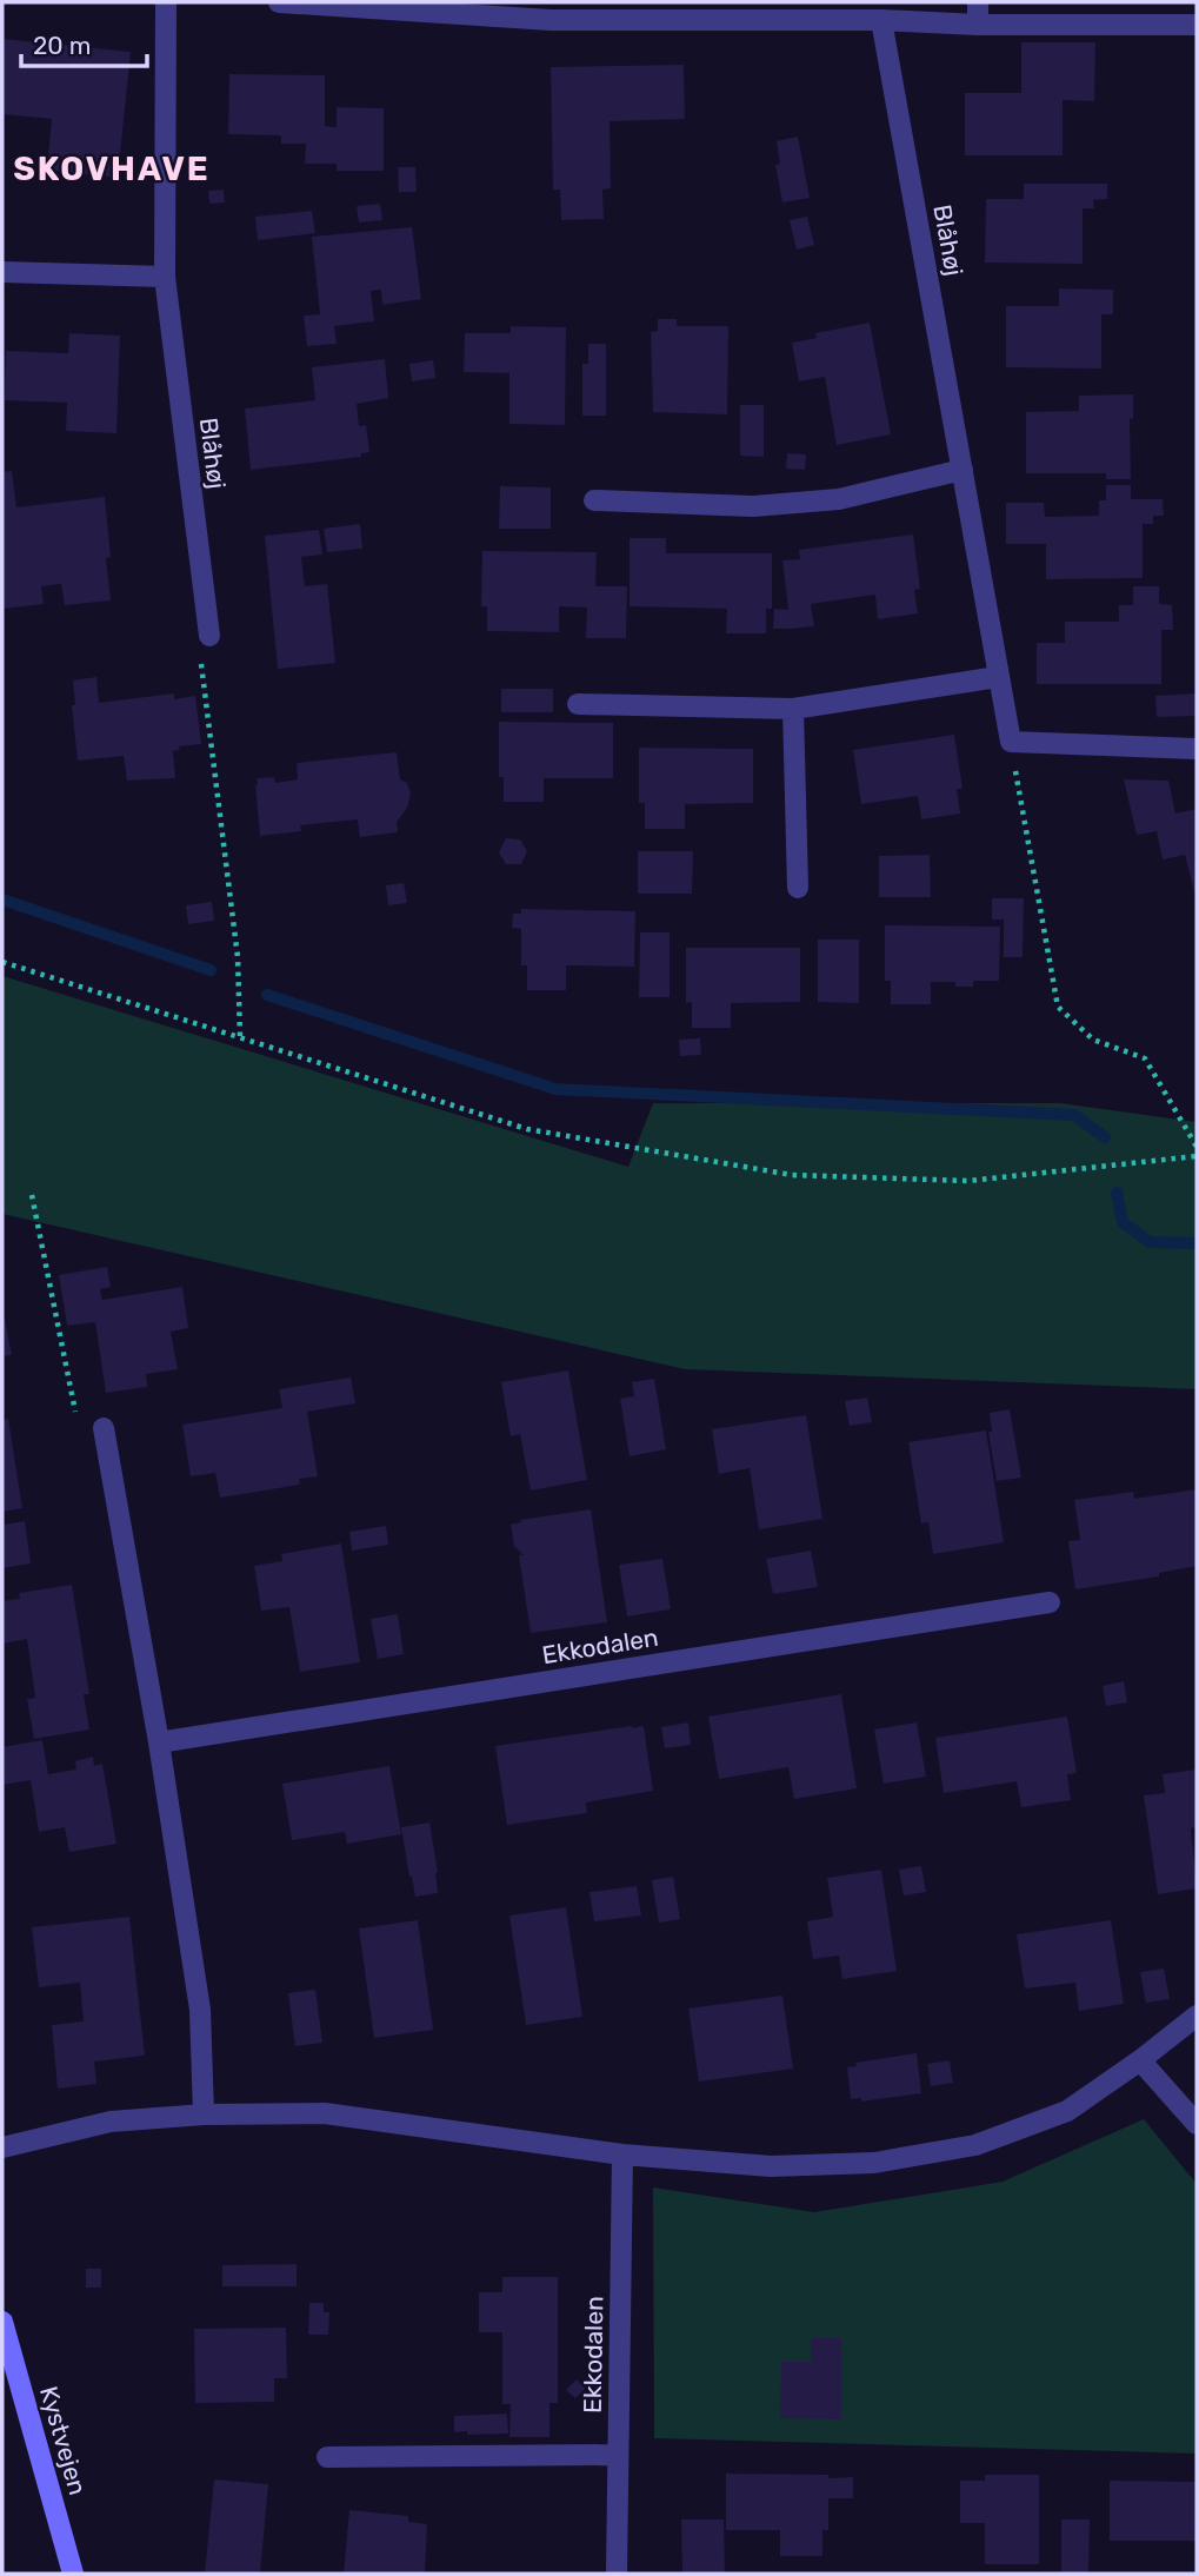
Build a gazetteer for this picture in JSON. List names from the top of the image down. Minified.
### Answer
{"streets":{"street":["Blåhøj","Ekkodalen","Kystvejen"]},"districts":["SKOVHAVE"],"scale_bar":"20 m"}
